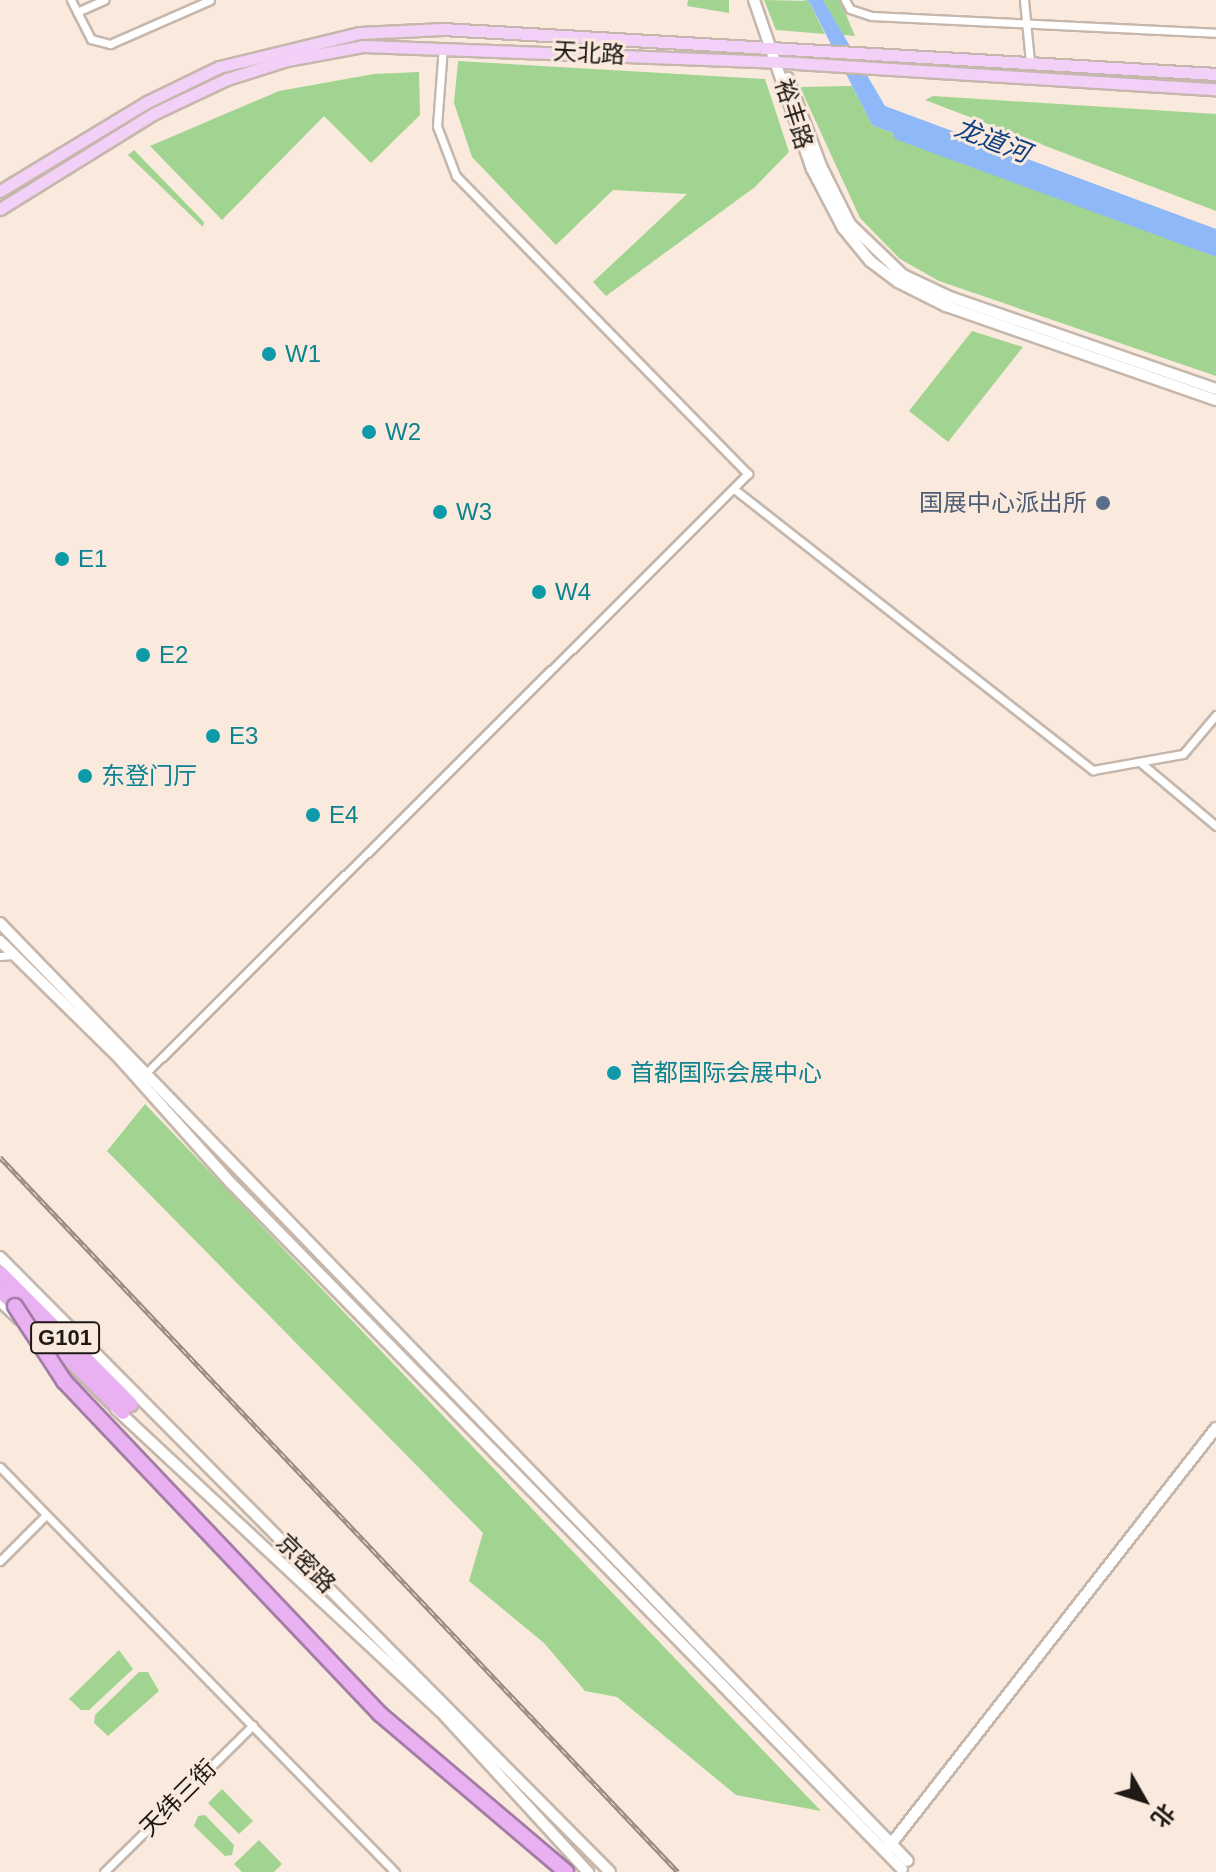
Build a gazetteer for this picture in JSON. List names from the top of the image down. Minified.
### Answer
{"streets":{"highway":["G101"],"main road":["天北路"],"street":["裕丰路","京密路","天纬三街"]},"crossings":[["天北路","裕丰路"]],"water":["龙道河"],"places":["W1","W2","国展中心派出所","W3","E1","W4","E2","E3","东登门厅","E4","首都国际会展中心"],"north":"bottom right"}
